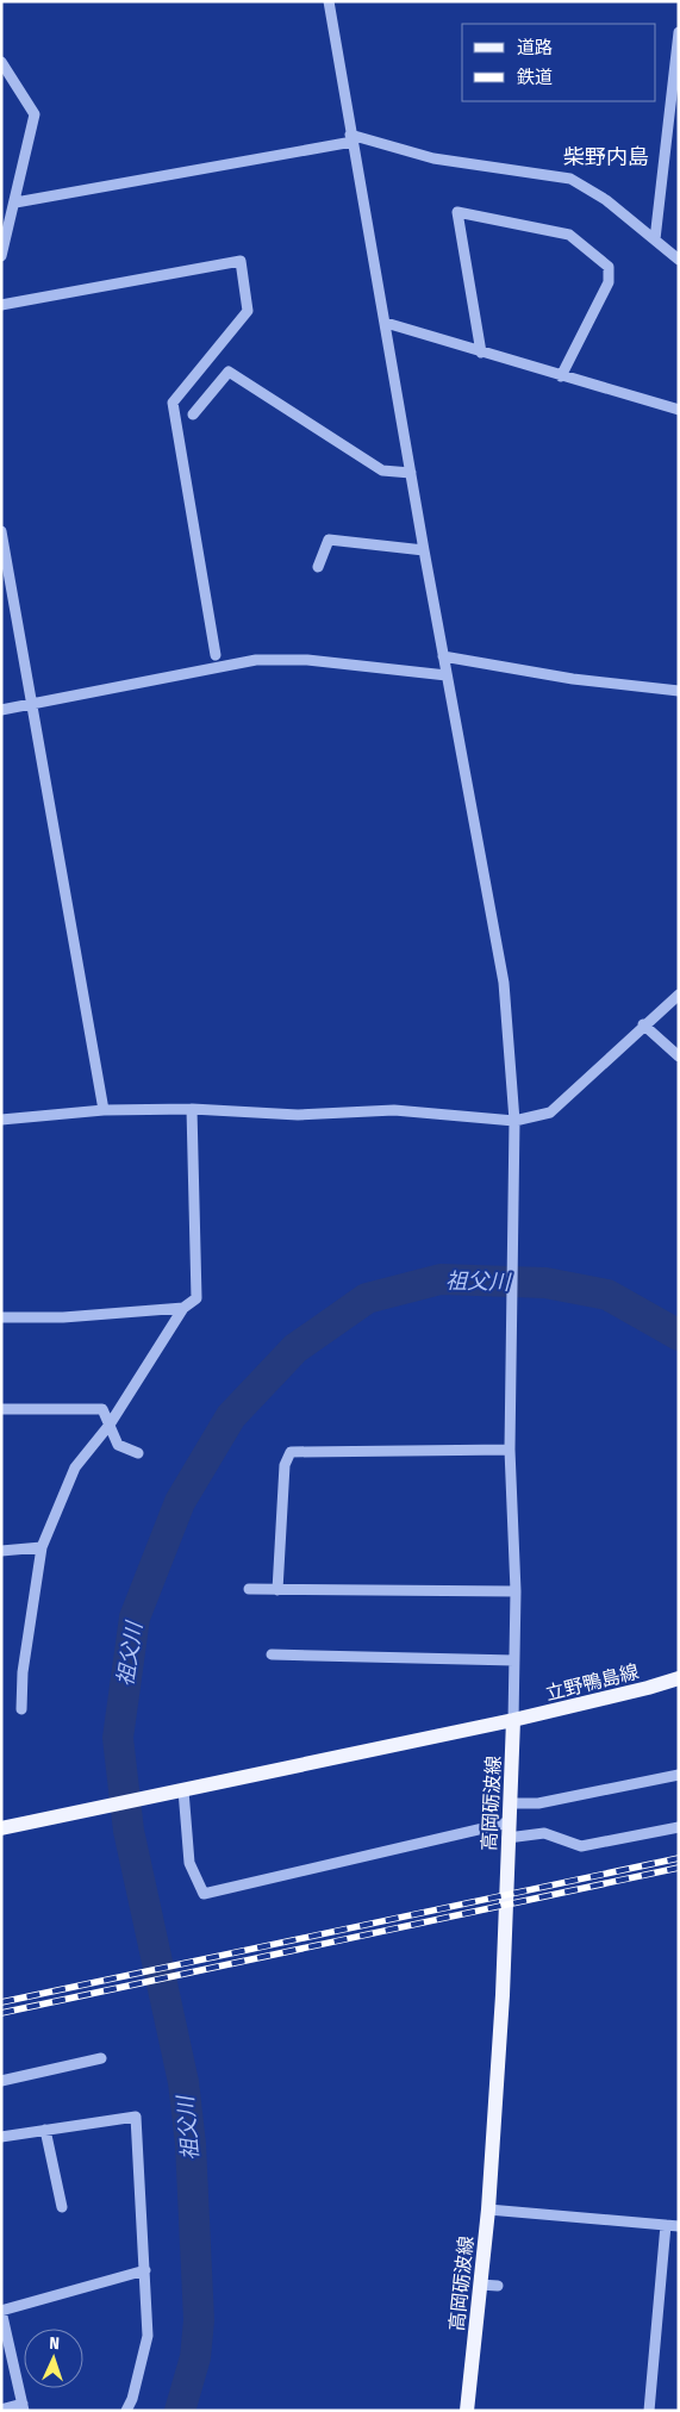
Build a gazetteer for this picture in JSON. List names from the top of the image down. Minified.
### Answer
{"streets":{"main road":["立野鴨島線","高岡砺波線"]},"crossings":[["立野鴨島線","高岡砺波線"]],"districts":["柴野内島"],"water":["祖父川"],"legend":["道路","鉄道"],"north":"top"}
